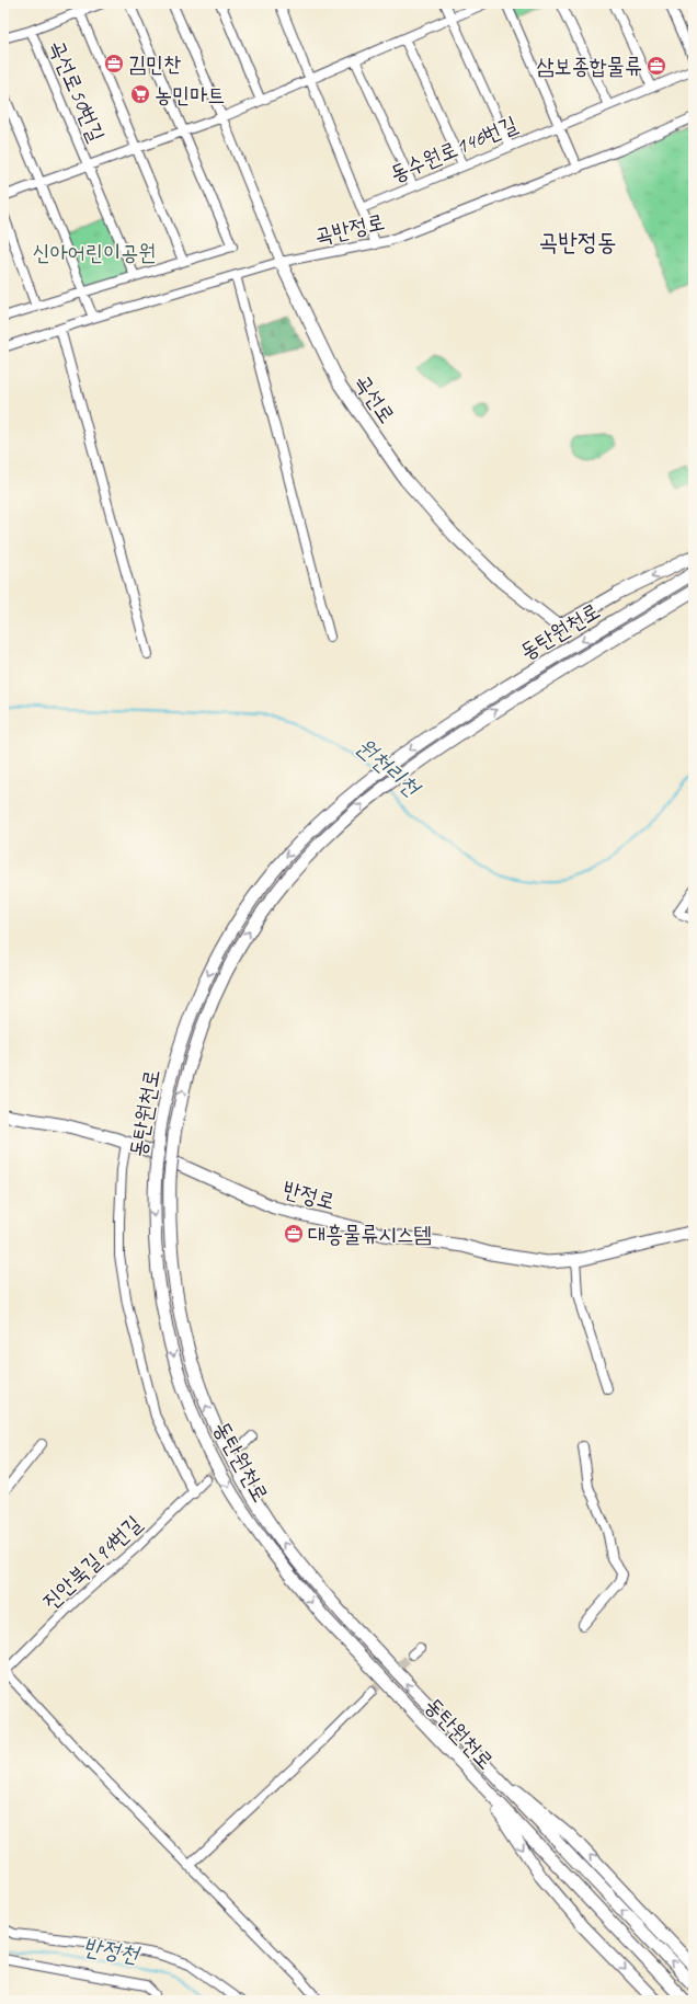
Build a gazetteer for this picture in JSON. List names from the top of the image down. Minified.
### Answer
{"streets":{"main road":["곡선로","동탄원천로","반정로"],"street":["곡선로50번길","동수원로146번길","곡반정로","진안북길94번길"]},"crossings":[["곡선로50번길","곡선로"],["곡반정로","곡선로"]],"one_way":["곡선로"],"districts":["곡반정동"],"water":["원천리천","반정천"],"parks":["신아어린이공원"],"places":{"office":["김민찬","삼보종합물류","대흥물류시스템"],"supermarket":["농민마트"]}}
